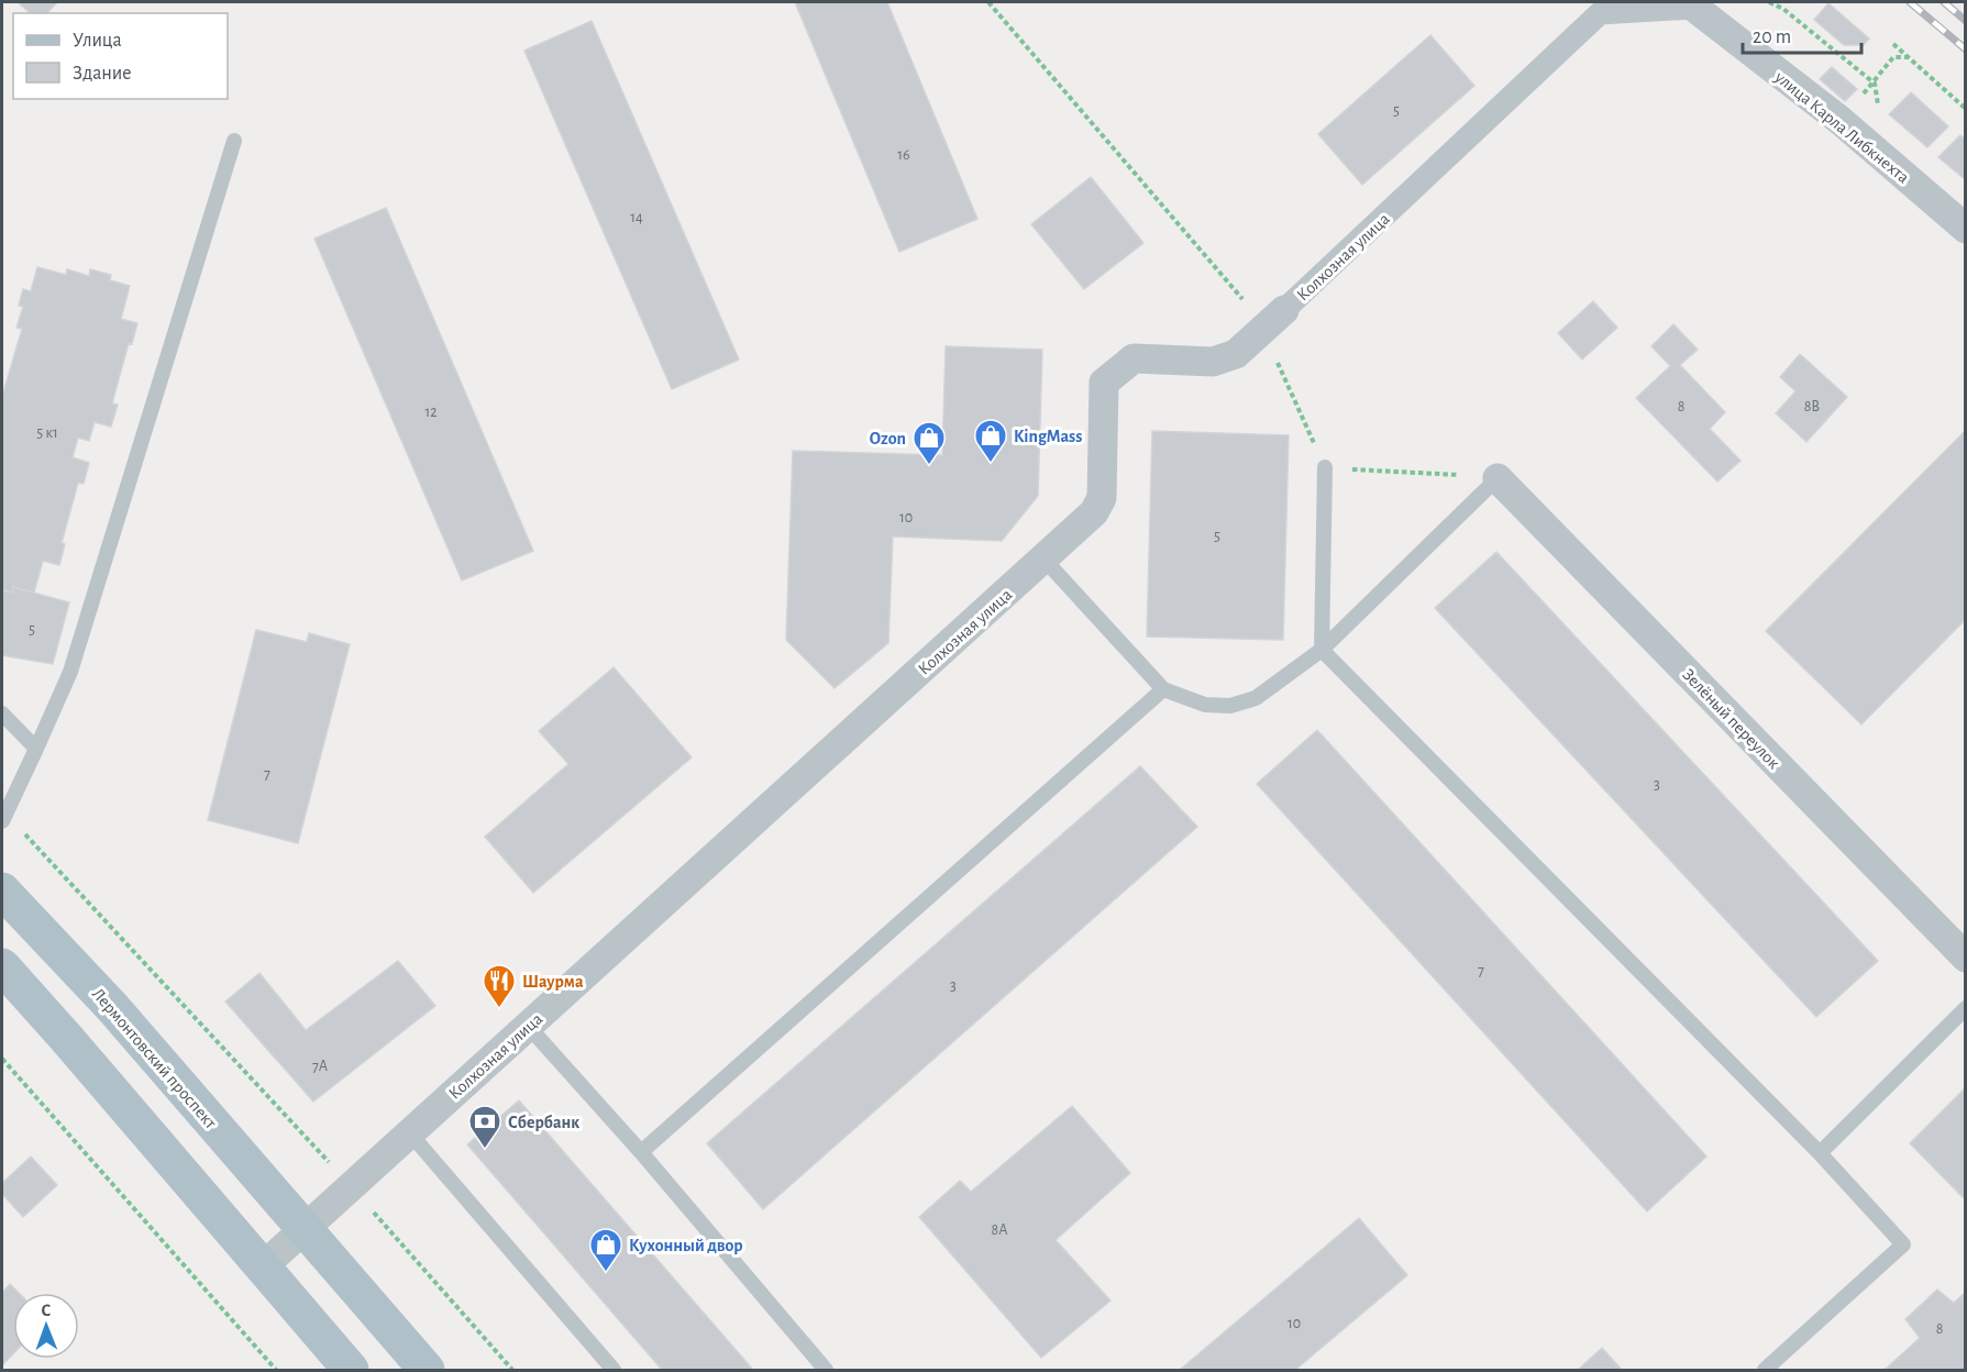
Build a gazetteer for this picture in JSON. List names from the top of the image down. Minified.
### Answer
{"streets":{"main road":["Лермонтовский проспект"],"street":["улица Карла Либкнехта","Колхозная улица","Зелёный переулок"]},"crossings":[["улица Карла Либкнехта","Колхозная улица"],["Колхозная улица","Лермонтовский проспект"]],"places":{"shop":["KingMass","Ozon","Кухонный двор"],"restaurant":["Шаурма"],"bank":["Сбербанк"]},"house_numbers":["5","16","14","8","8В","12","5 к1","10","5","5","7","3","7","3","7А","8А","10","8"],"legend":["Улица","Здание"],"scale_bar":"20 m","north":"top"}
